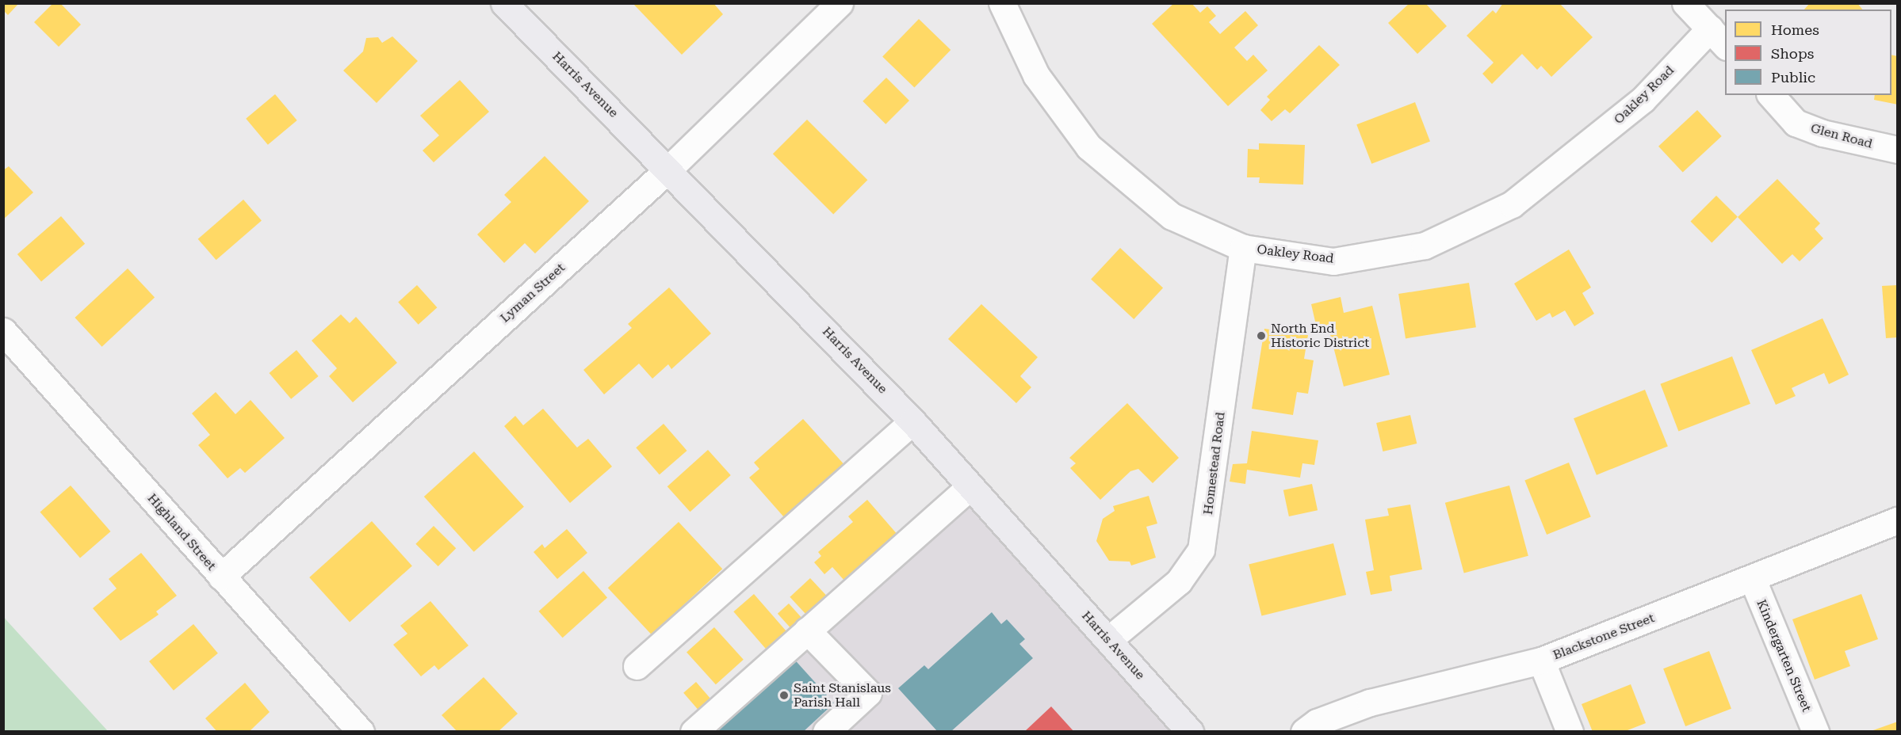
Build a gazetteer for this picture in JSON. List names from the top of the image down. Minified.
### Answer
{"streets":{"main road":["Harris Avenue"],"street":["Oakley Road","Glen Road","Lyman Street","Homestead Road","Highland Street","Blackstone Street","Kindergarten Street"]},"crossings":[["Harris Avenue","Lyman Street"],["Harris Avenue","Homestead Road"],["Oakley Road","Homestead Road"],["Lyman Street","Highland Street"],["Blackstone Street","Kindergarten Street"]],"places":["North End Historic District","Saint Stanislaus Parish Hall"],"legend":["Homes","Shops","Public"]}
